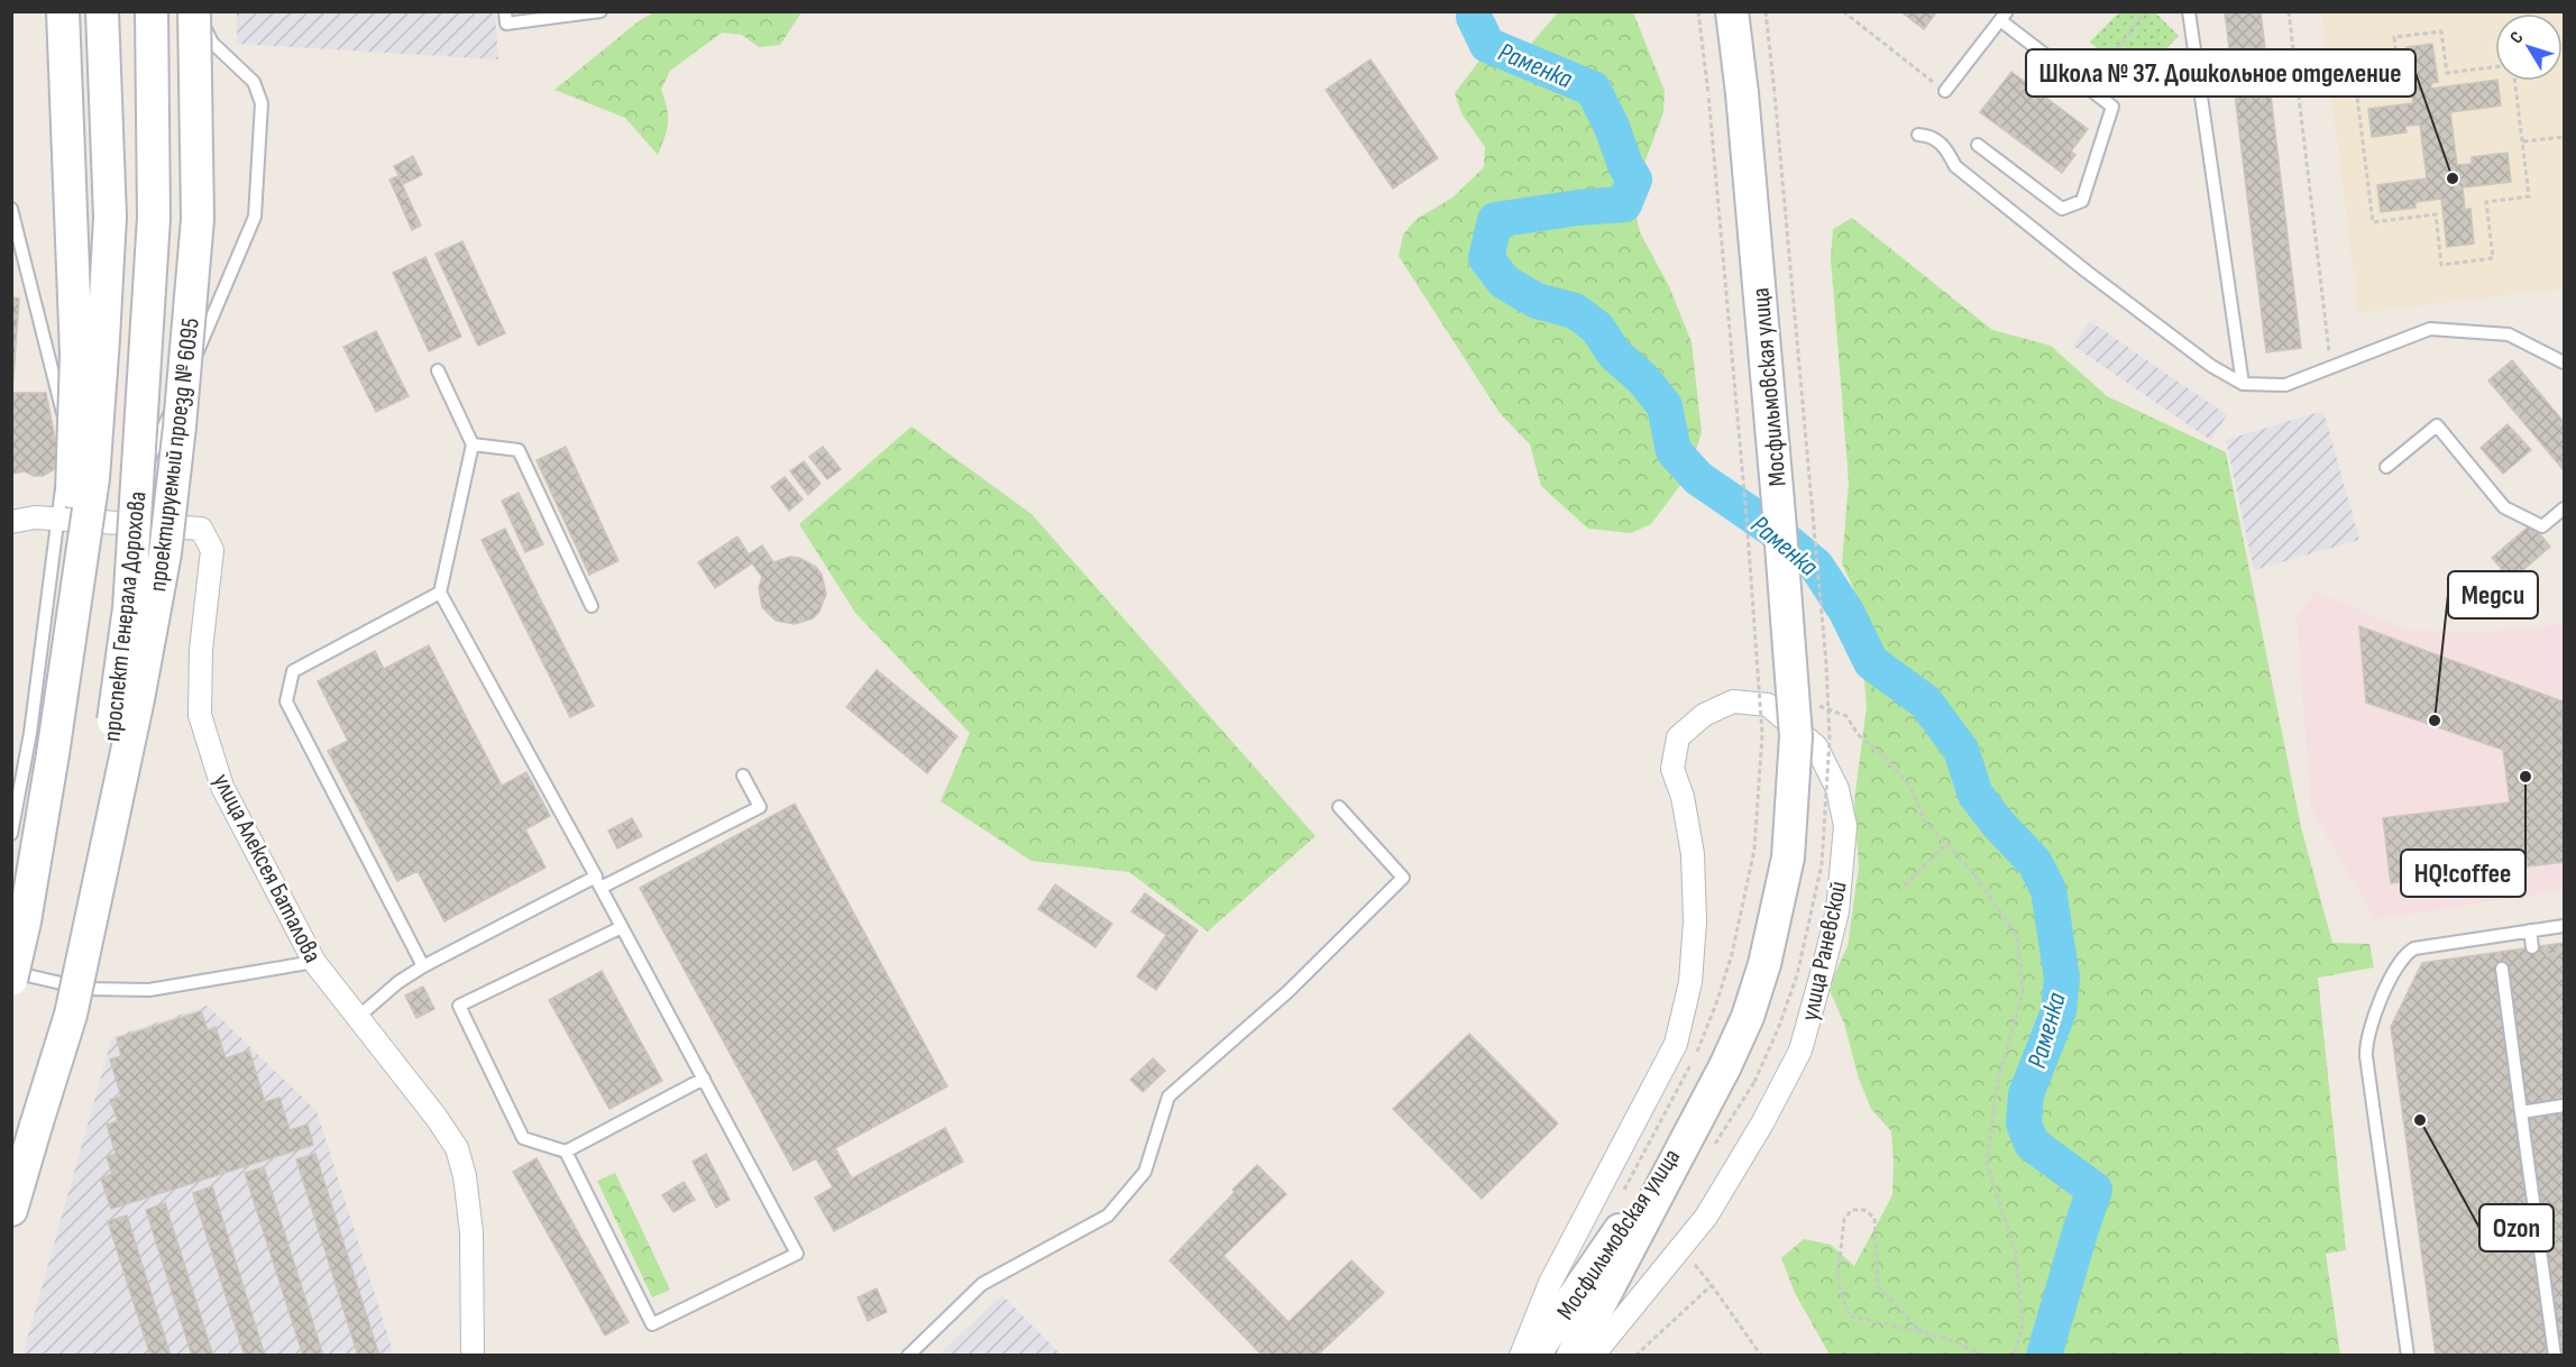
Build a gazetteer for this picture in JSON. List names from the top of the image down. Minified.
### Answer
{"streets":{"main road":["Мосфильмовская улица","проектируемый проезд № 6095","проспект Генерала Дорохова"],"street":["улица Алексея Баталова","улица Раневской"]},"crossings":[["проектируемый проезд № 6095","проспект Генерала Дорохова"]],"water":["Раменка"],"places":["Школа № 37. Дошкольное отделение","Медси","HQ!coffee","Ozon"],"north":"top left"}
